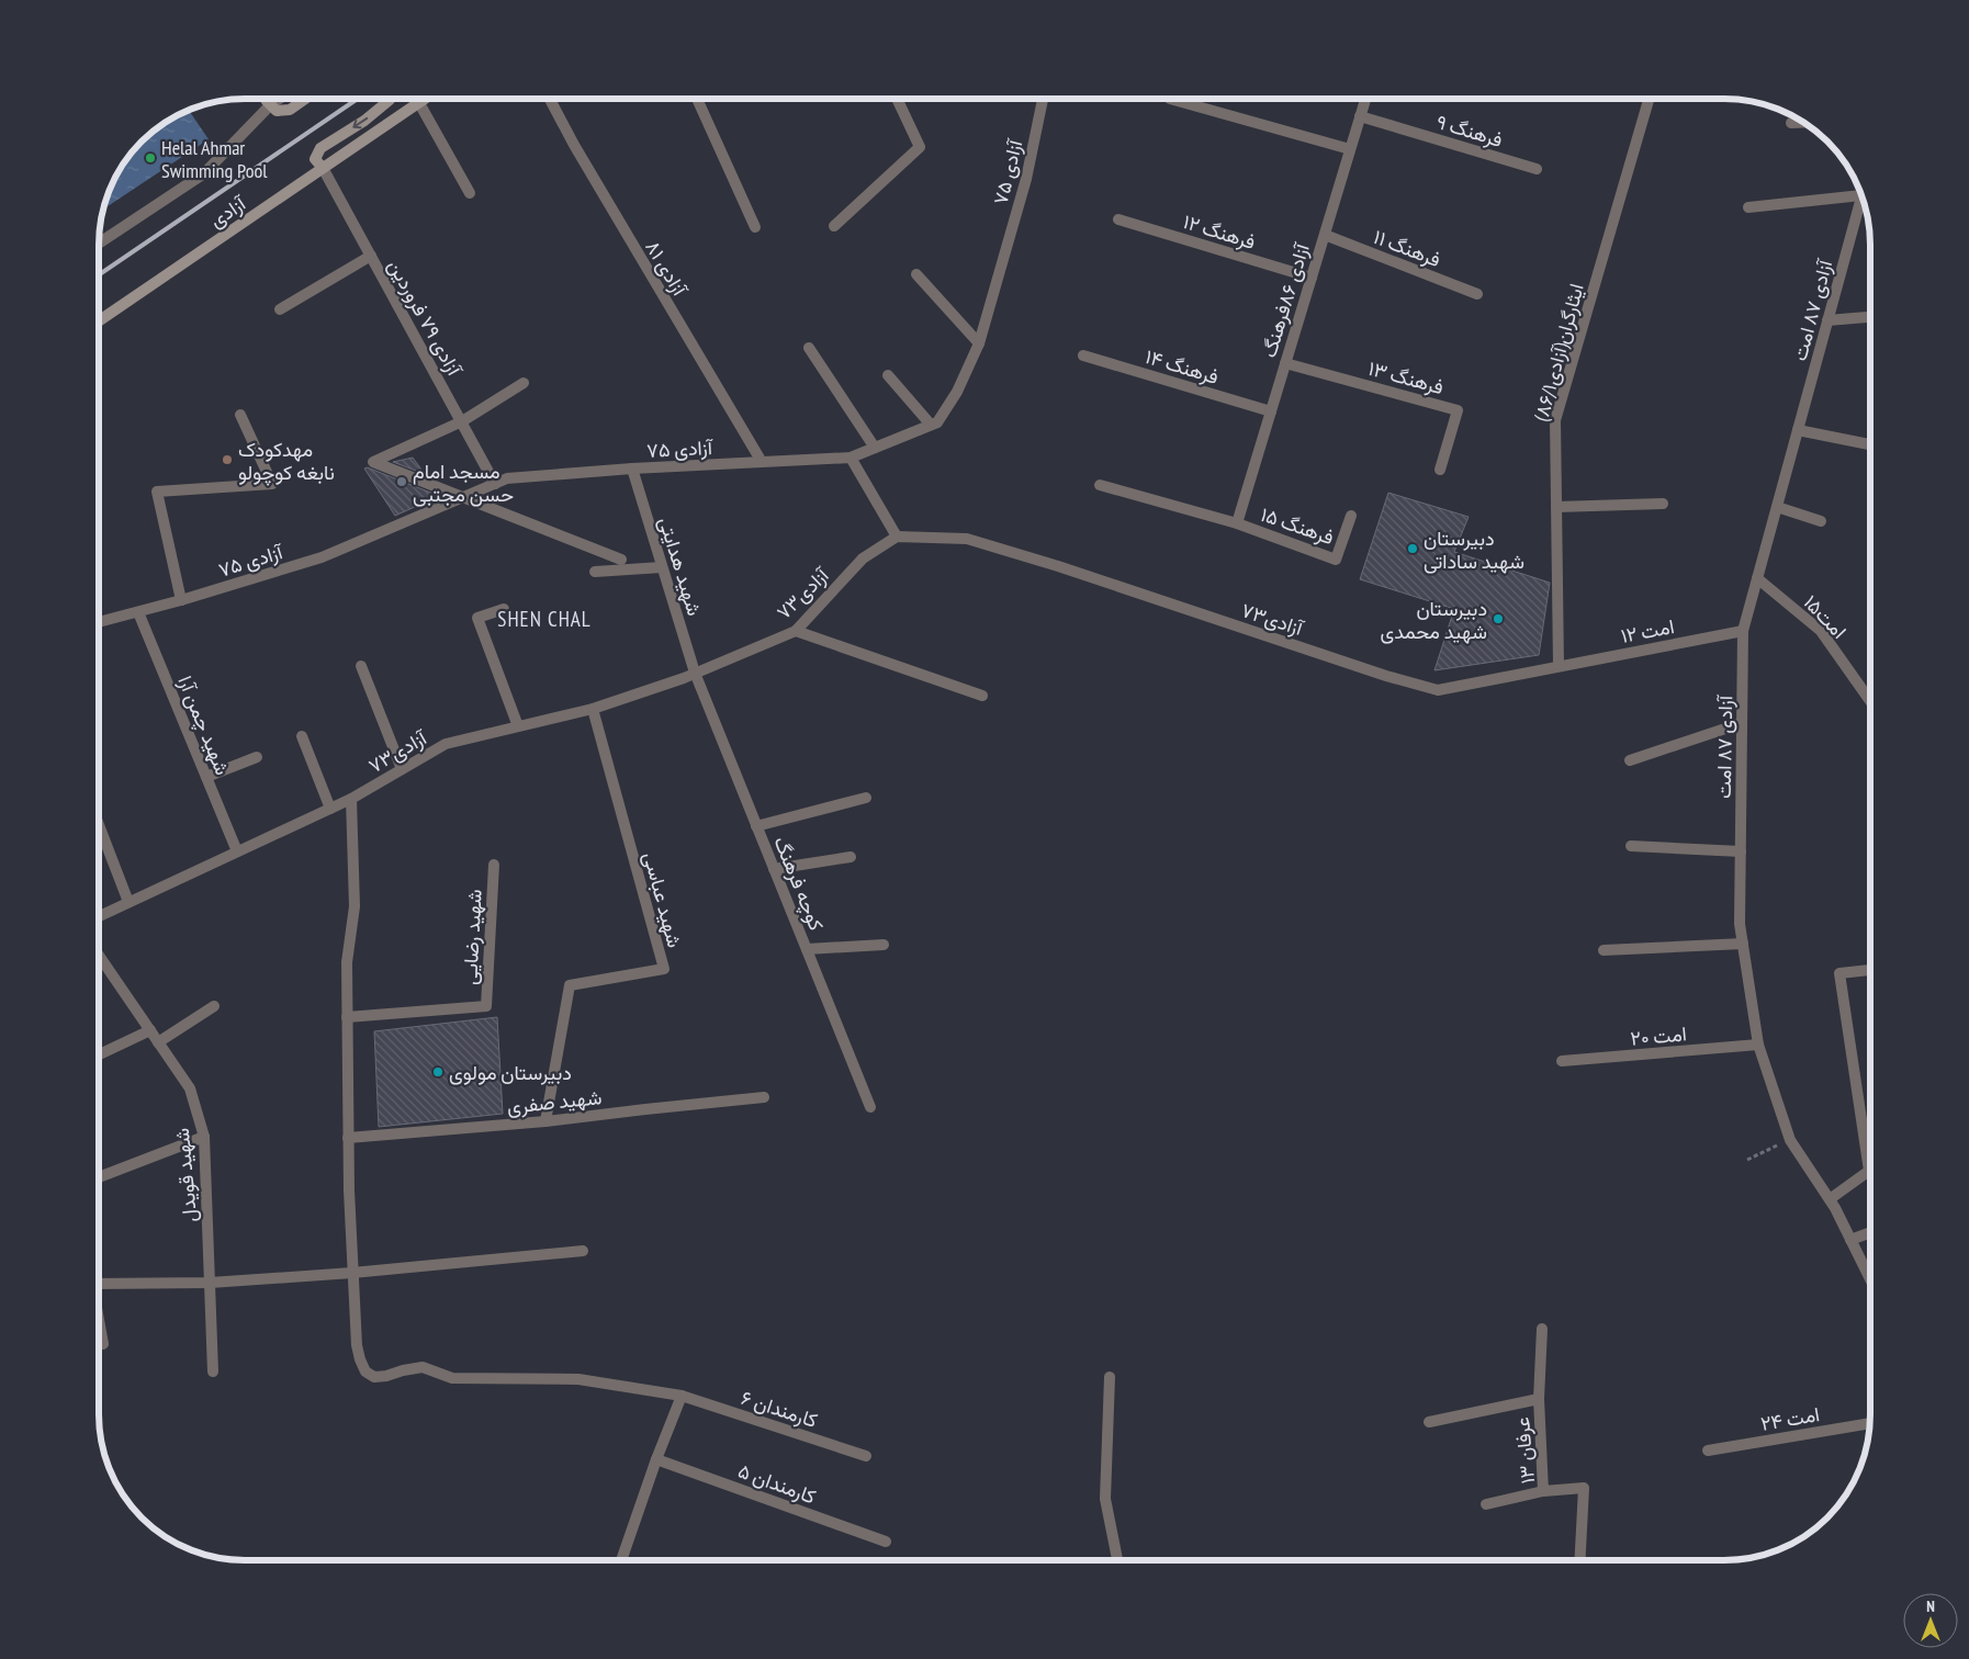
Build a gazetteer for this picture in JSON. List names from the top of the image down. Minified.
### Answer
{"streets":{"street":["فرهنگ ۹","آزادی ۷۵","آزادی","فرهنگ ۱۲","فرهنگ ۱۱","آزادی ۸۱","آزادی ۸۶فرهنگ","آزادی ۸۷ امت","آزادی ۷۹ فروردین","ایثارگران(آزادی۸۶/۱)","فرهنگ ۱۴","فرهنگ ۱۳","فرهنگ ۱۵","شهید هدایتی","آزادی۷۳","امت۱۵","امت ۱۲","شهید چمن آرا","کوچه فرهنگ","شهید عباسی","شهید رضایی","امت ۲۰","شهید صفری","شهید قویدل","کارمندان ۶","امت ۲۴","عرفان ۱۳","کارمندان ۵"]},"crossings":[["فرهنگ ۹","آزادی ۸۶فرهنگ"],["آزادی ۷۵","آزادی ۸۱"],["آزادی ۷۵","آزادی ۷۹ فروردین"],["آزادی ۷۵","شهید هدایتی"],["آزادی ۷۵","شهید چمن آرا"],["آزادی","آزادی ۷۹ فروردین"],["فرهنگ ۱۲","آزادی ۸۶فرهنگ"],["فرهنگ ۱۱","آزادی ۸۶فرهنگ"],["آزادی ۸۶فرهنگ","فرهنگ ۱۴"],["آزادی ۸۶فرهنگ","فرهنگ ۱۳"],["آزادی ۸۶فرهنگ","فرهنگ ۱۵"],["آزادی ۸۷ امت","امت۱۵"],["آزادی ۸۷ امت","امت ۱۲"],["آزادی ۸۷ امت","امت ۲۰"],["ایثارگران(آزادی۸۶/۱)","آزادی۷۳"],["ایثارگران(آزادی۸۶/۱)","امت ۱۲"],["شهید هدایتی","آزادی۷۳"],["شهید هدایتی","کوچه فرهنگ"],["آزادی۷۳","امت ۱۲"],["آزادی۷۳","شهید چمن آرا"],["آزادی۷۳","کوچه فرهنگ"],["آزادی۷۳","شهید عباسی"],["آزادی۷۳","کارمندان ۶"],["شهید عباسی","شهید صفری"],["شهید رضایی","کارمندان ۶"],["شهید صفری","کارمندان ۶"]],"districts":["SHEN CHAL"],"places":["Helal Ahmar Swimming Pool","مهدکودک نابغه کوچولو","مسجد امام حسن مجتبی","دبیرستان شهید ساداتی","دبیرستان شهید محمدی","دبیرستان مولوی"],"north":"top"}
